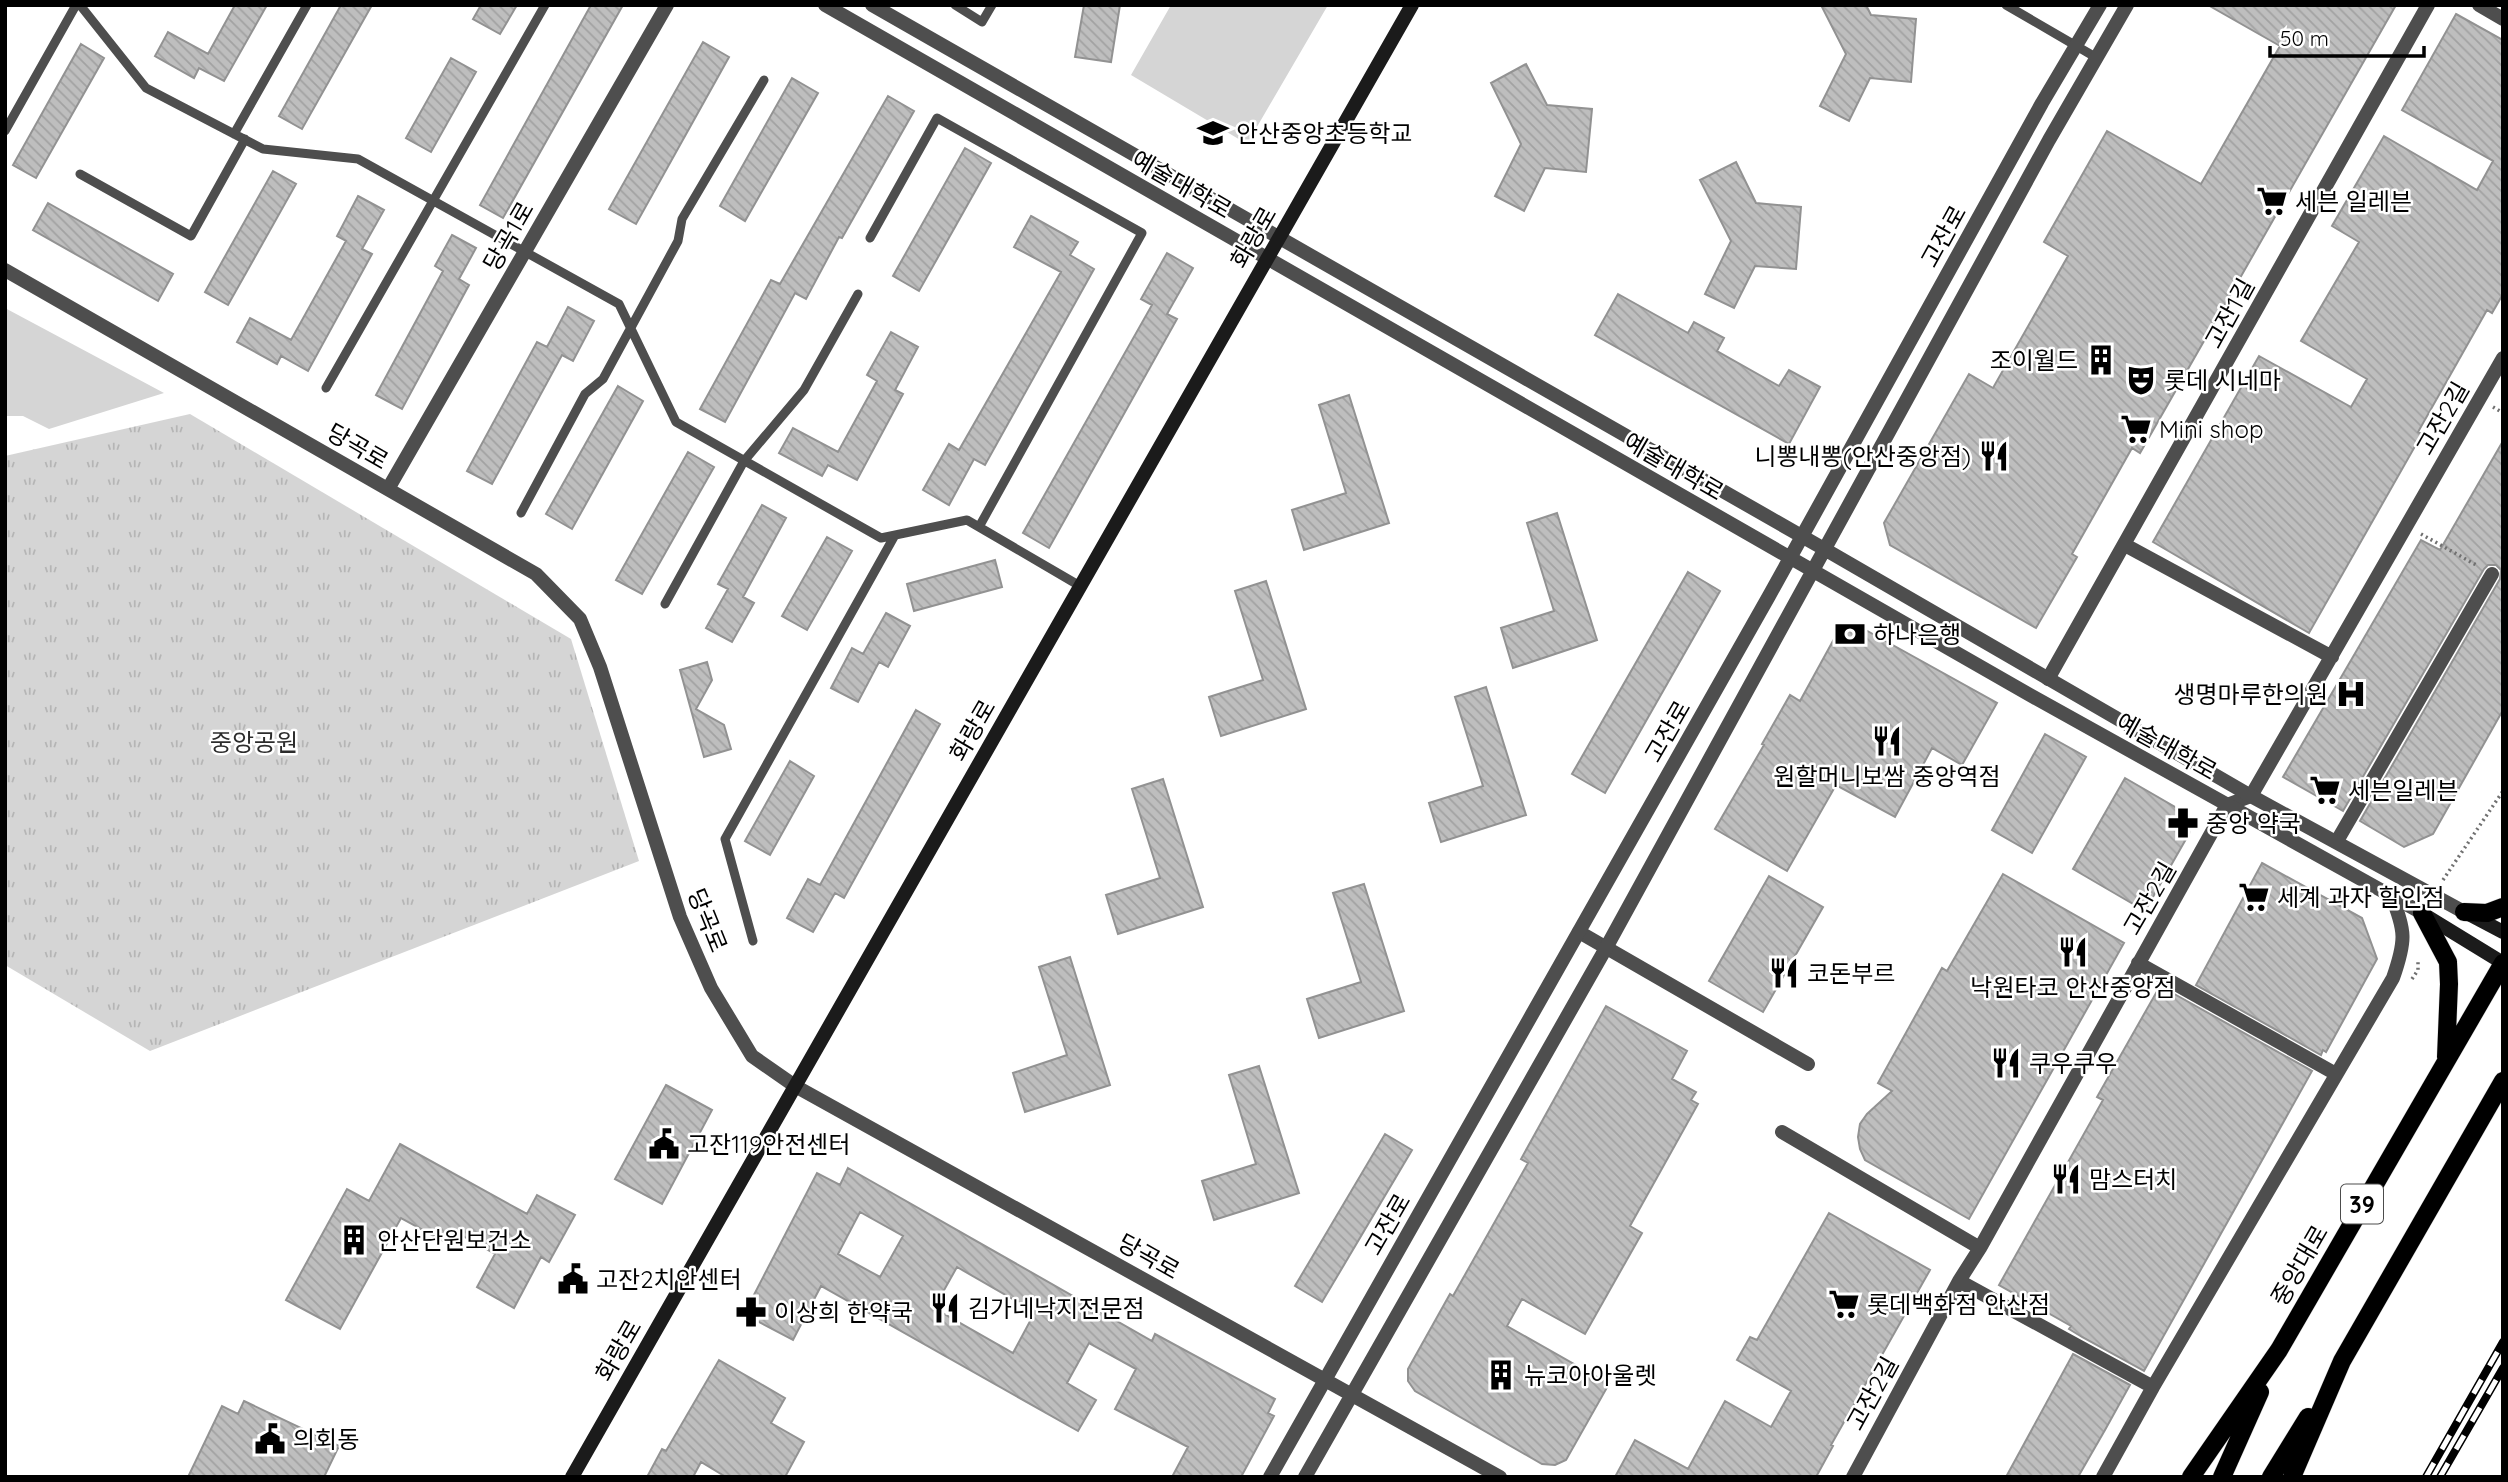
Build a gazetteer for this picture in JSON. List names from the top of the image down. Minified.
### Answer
{"streets":{"main road":["예술대학로","화랑로","39","중앙대로"],"street":["당곡1로","고잔로","고잔1길","고잔2길","당곡로"]},"crossings":[["예술대학로","고잔로"],["예술대학로","화랑로"],["예술대학로","고잔1길"],["예술대학로","고잔2길"],["예술대학로","중앙대로"],["당곡1로","당곡로"],["고잔로","당곡로"],["화랑로","당곡로"],["39","중앙대로"]],"parks":["중앙공원"],"places":{"school or university":["안산중앙초등학교"],"supermarket":["세븐 일레븐","Mini shop","세븐일레븐","세계 과자 할인점","롯데백화점 안산점"],"building":["조이월드","안산단원보건소","뉴코아아울렛"],"theatre":["롯데 시네마"],"restaurant":["니뽕내뽕(안산중앙점)","원할머니보쌈 중앙역점","낙원타코 안산중앙점","코돈부르","쿠우쿠우","맘스터치","김가네낙지전문점"],"bank":["하나은행"],"hospital":["생명마루한의원"],"pharmacy":["중앙 약국","이상희 한약국"],"public building":["고잔119안전센터","고잔2치안센터","의회동"]},"scale_bar":"50 m"}
